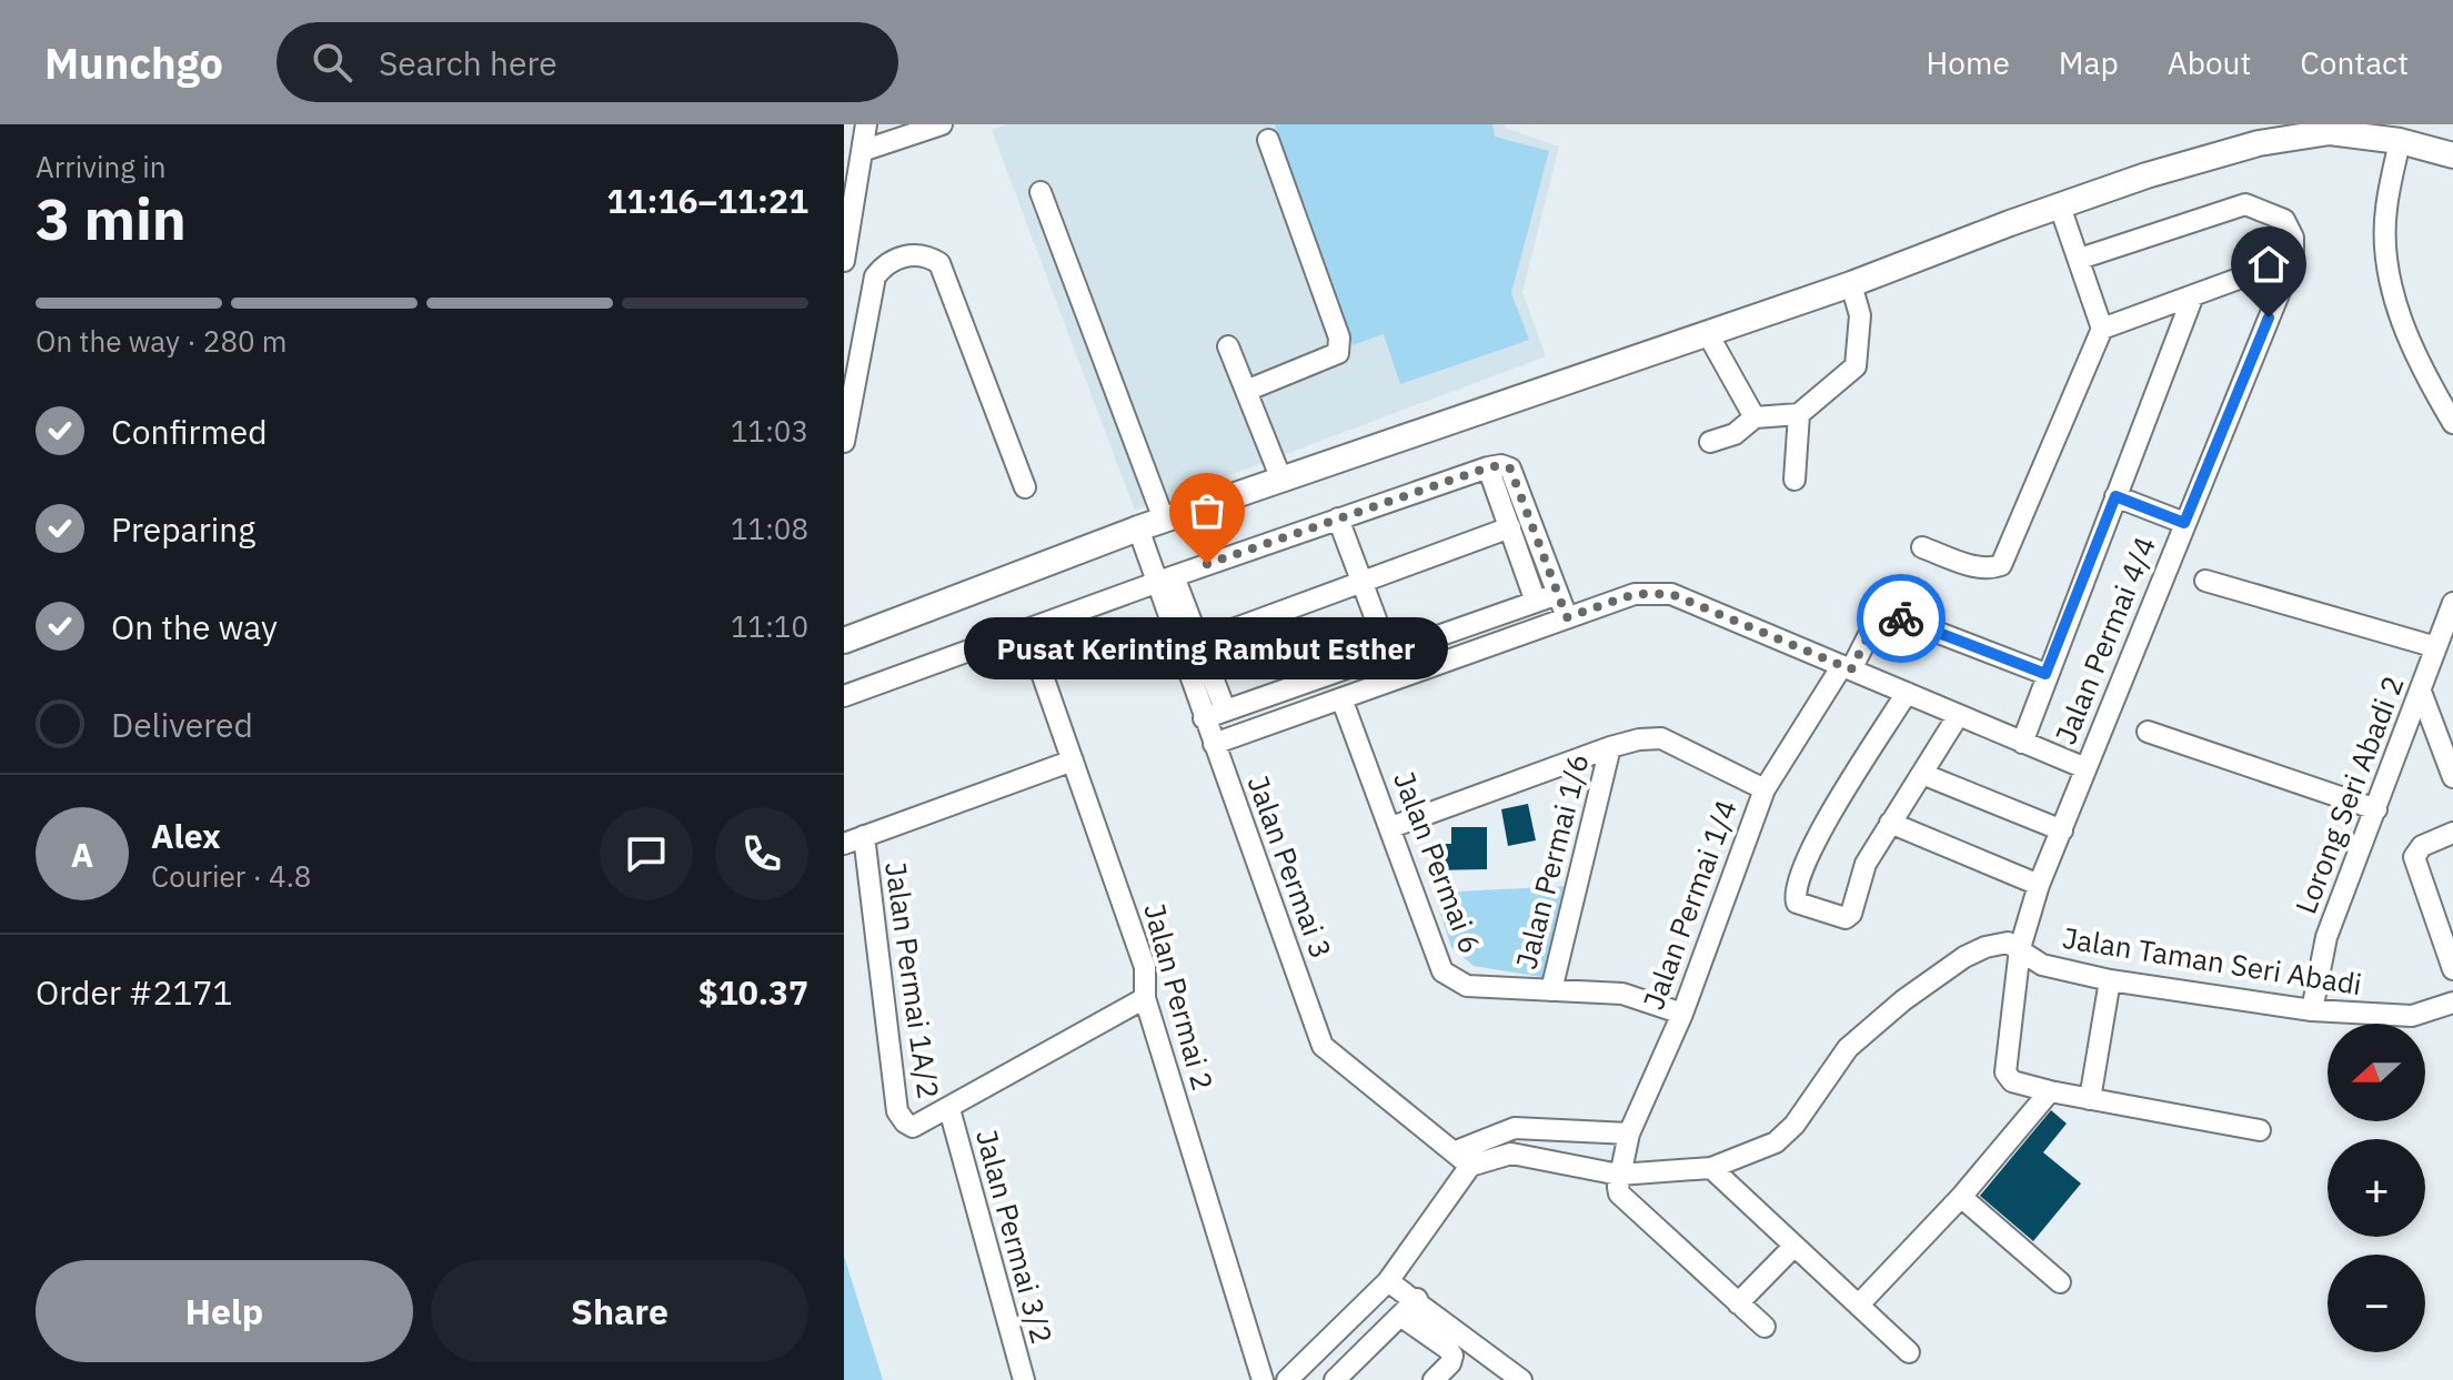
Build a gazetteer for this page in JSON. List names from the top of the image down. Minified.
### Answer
{"streets":{"street":["Jalan Permai 4/4","Lorong Seri Abadi 2","Jalan Permai 1/6","Jalan Permai 6","Jalan Permai 3","Jalan Permai 1/4","Jalan Taman Seri Abadi","Jalan Permai 1A/2","Jalan Permai 2","Jalan Permai 3/2"]},"crossings":[["Jalan Permai 4/4","Jalan Taman Seri Abadi"],["Lorong Seri Abadi 2","Jalan Taman Seri Abadi"],["Jalan Permai 1/6","Jalan Permai 6"],["Jalan Permai 6","Jalan Permai 1/4"],["Jalan Permai 1A/2","Jalan Permai 3/2"]],"places":["Pusat Kerinting Rambut Esther"],"north":"left","page":{"header":"Munchgo","search":"Search here","nav":["Home","Map","About","Contact"],"heading":["3 min","Arriving in","11:16–11:21"],"panel":["Alex","Courier · 4.8","Order #2171","$10.37"],"bar":"On the way · 280 m","list":[["Confirmed","11:03"],["Preparing","11:08"],["On the way","11:10"],"Delivered"],"bubble":"Pusat Kerinting Rambut Esther","round":"A","map_buttons":["+","−"],"buttons":["Help","Share"]}}
